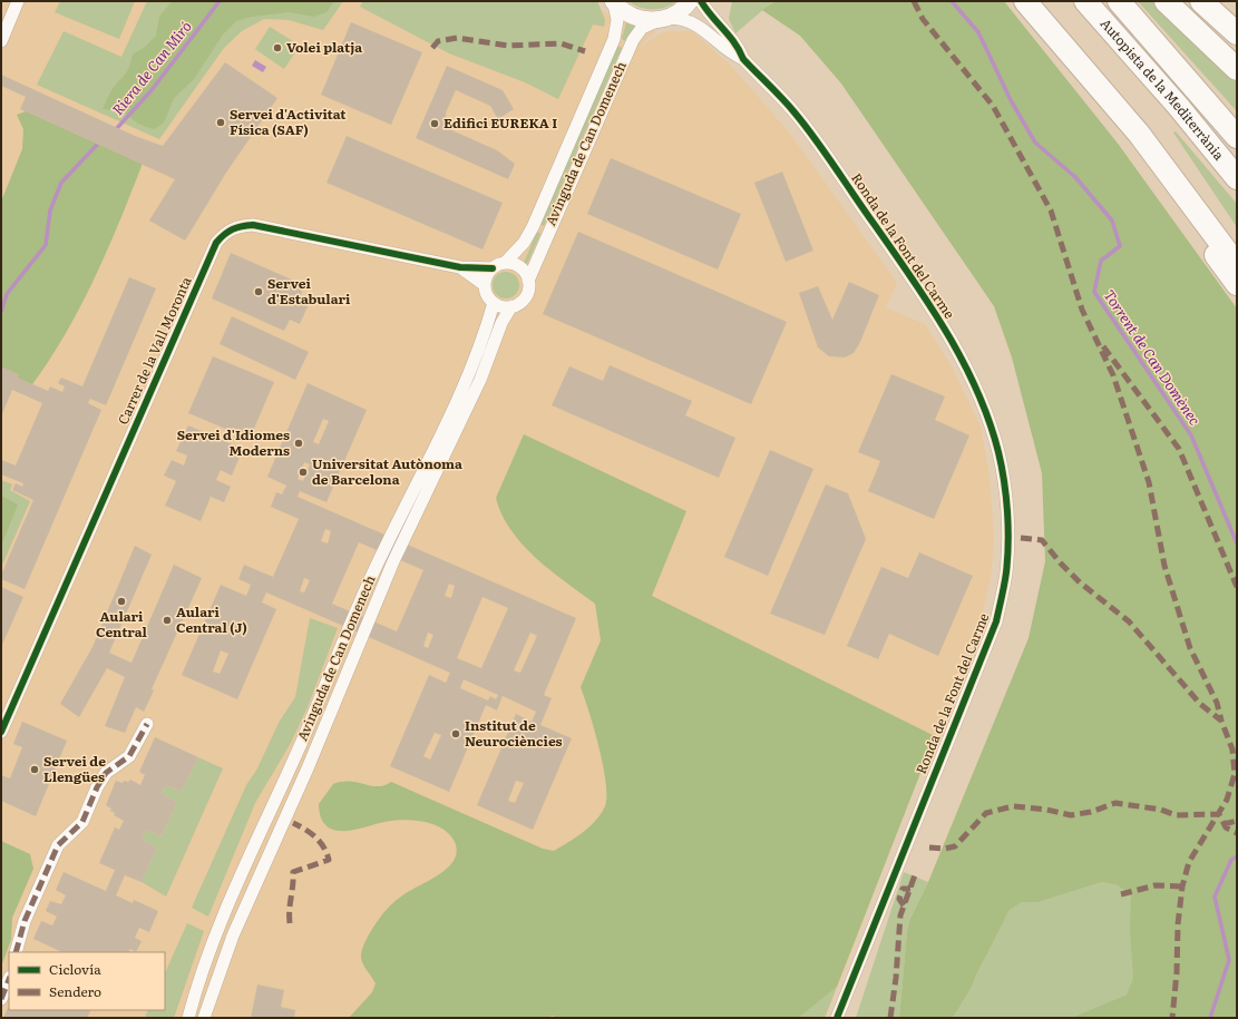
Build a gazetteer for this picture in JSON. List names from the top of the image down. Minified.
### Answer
{"streets":{"highway":["Autopista de la Mediterrània"],"street":["Avinguda de Can Domenech","Ronda de la Font del Carme","Carrer de la Vall Moronta"]},"crossings":[["Avinguda de Can Domenech","Ronda de la Font del Carme"],["Avinguda de Can Domenech","Carrer de la Vall Moronta"]],"water":["Riera de Can Miró","Torrent de Can Domènec"],"places":["Volei platja","Servei d'Activitat Física (SAF)","Edifici EUREKA I","Servei d'Estabulari","Servei d'Idiomes Moderns","Universitat Autònoma de Barcelona","Aulari Central","Aulari Central (J)","Institut de Neurociències","Servei de Llengües"],"legend":["Ciclovía","Sendero"]}
